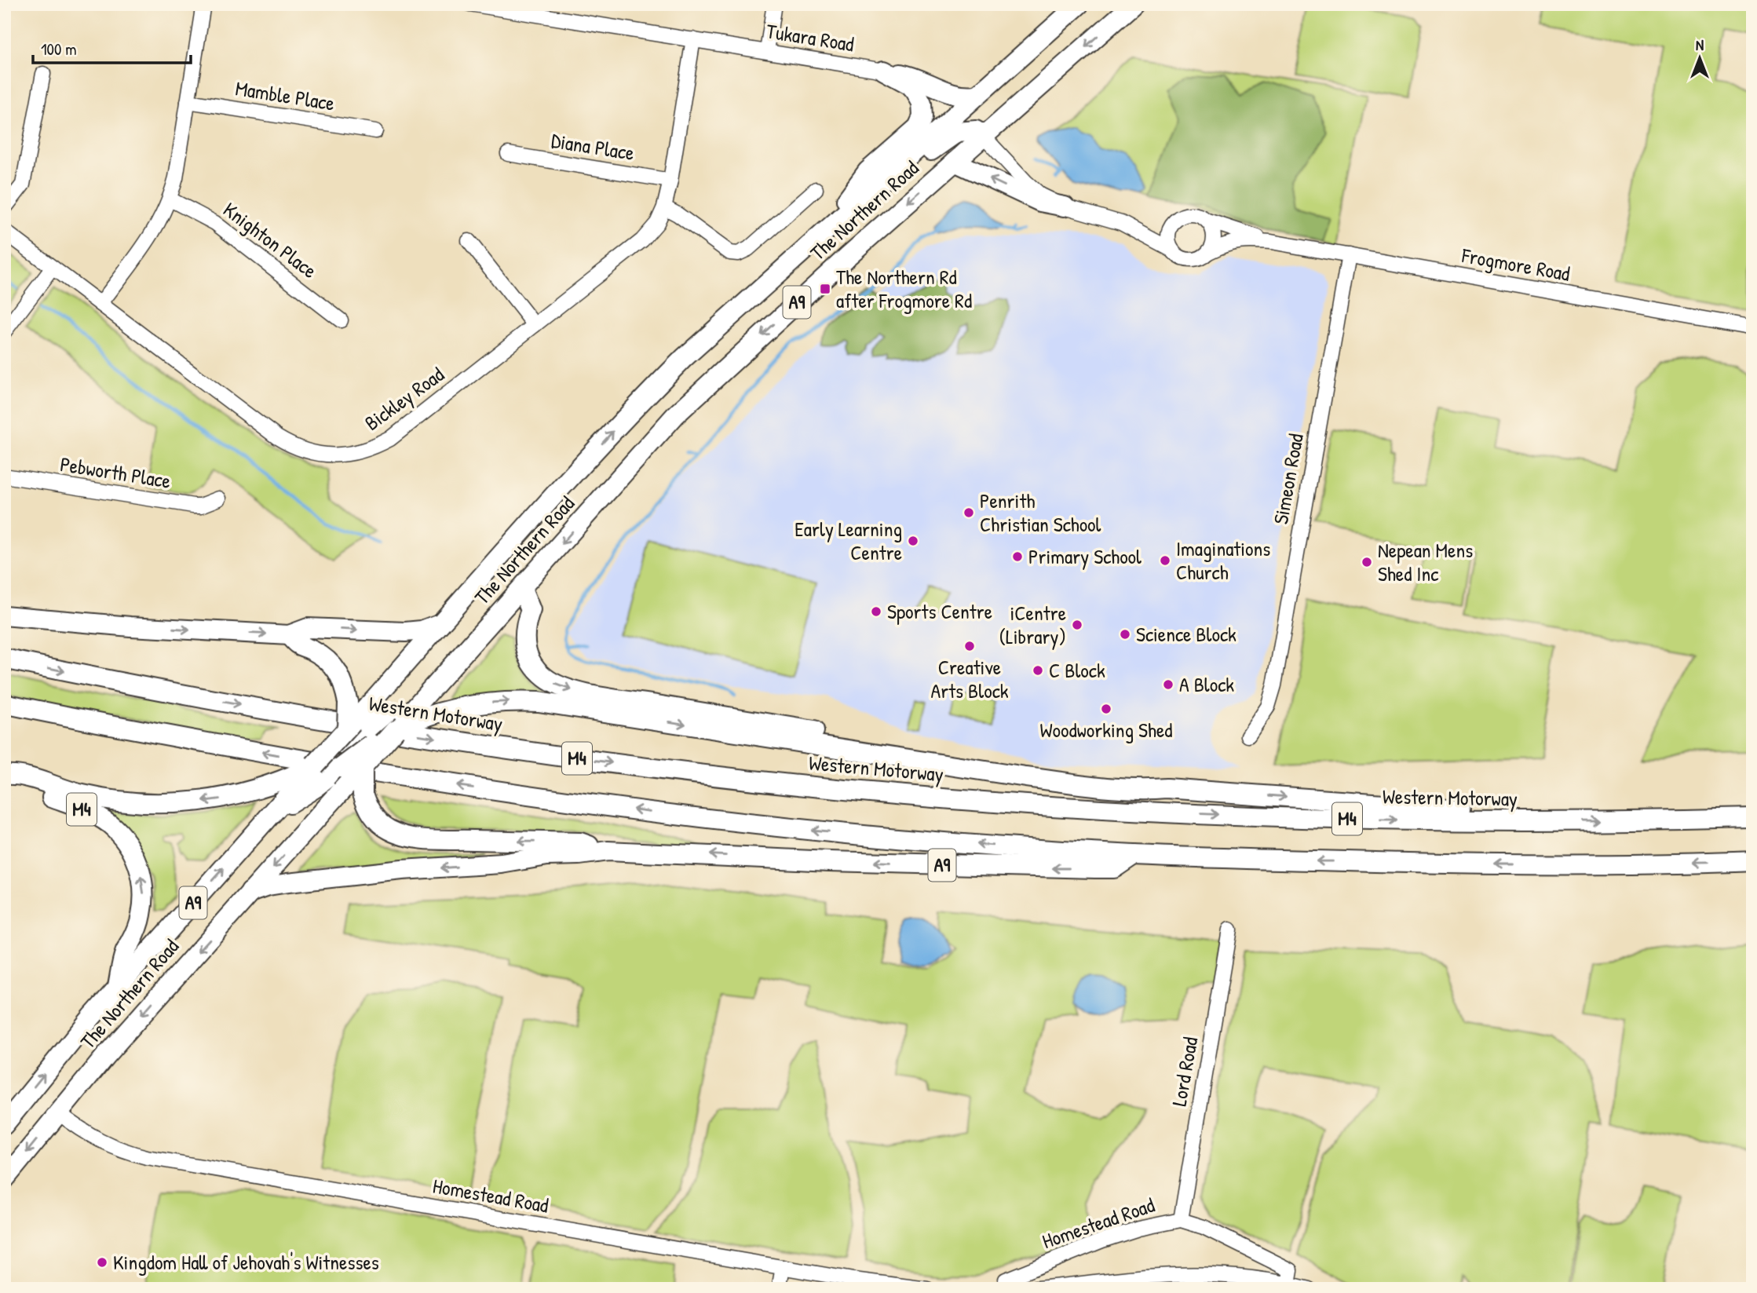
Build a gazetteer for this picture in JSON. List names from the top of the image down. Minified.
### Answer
{"streets":{"highway":["The Northern Road","A9","Western Motorway","M4"],"street":["Tukara Road","Mamble Place","Diana Place","Knighton Place","Frogmore Road","Bickley Road","Pebworth Place","Simeon Road","Lord Road","Homestead Road"]},"crossings":[["Tukara Road","Bickley Road"],["Diana Place","Bickley Road"],["The Northern Road","A9"],["The Northern Road","M4"],["The Northern Road","Homestead Road"],["Frogmore Road","Simeon Road"],["A9","M4"],["Western Motorway","M4"],["Lord Road","Homestead Road"]],"places":{"transit":["The Northern Rd after Frogmore Rd"],"other":["Penrith Christian School","Early Learning Centre","Primary School","Imaginations Church","Nepean Mens Shed Inc","Sports Centre","iCentre (Library)","Science Block","Creative Arts Block","C Block","A Block","Woodworking Shed","Kingdom Hall of Jehovah's Witnesses"]},"scale_bar":"100 m","north":"top"}
